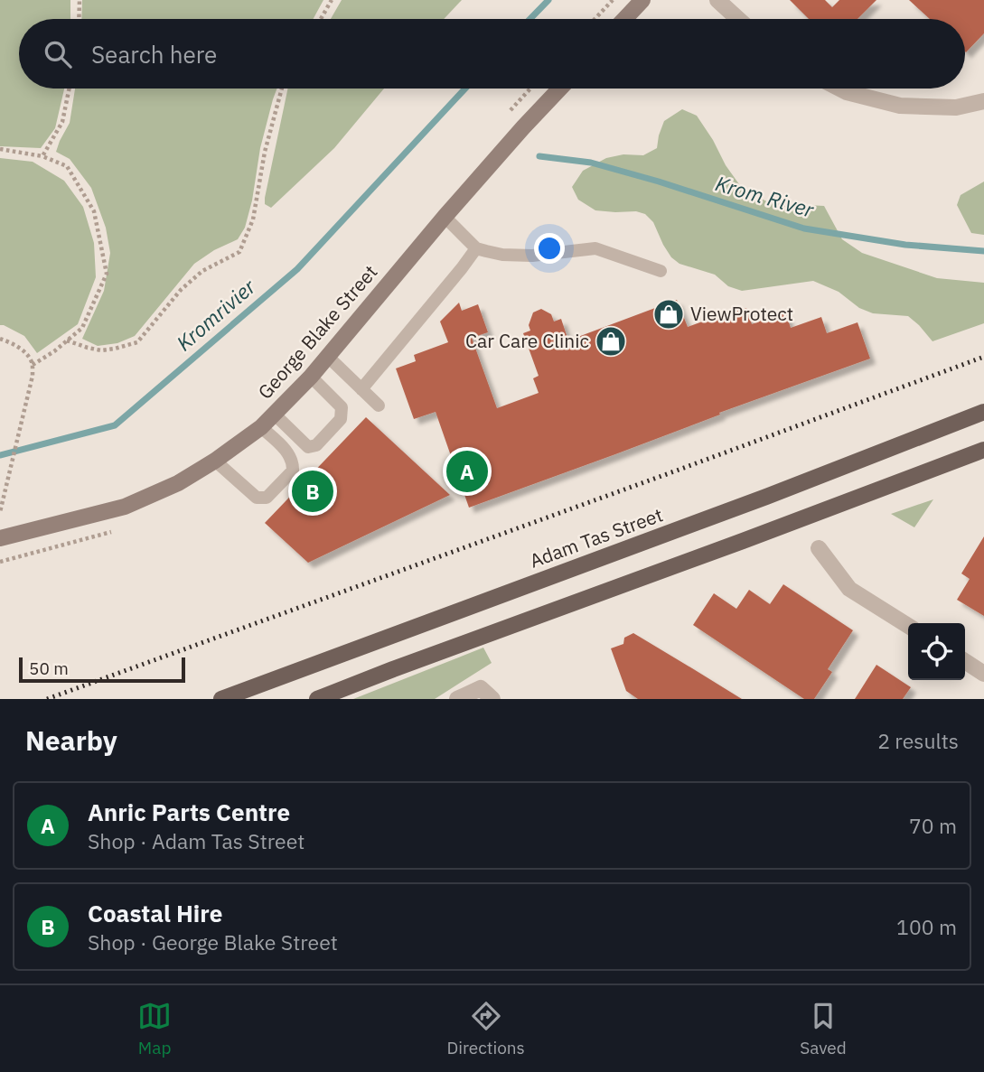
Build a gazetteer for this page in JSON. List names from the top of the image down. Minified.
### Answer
{"streets":{"main road":["Adam Tas Street"],"street":["George Blake Street"]},"water":["Krom River","Kromrivier"],"places":{"shop":["ViewProtect","Car Care Clinic"]},"scale_bar":"50 m","page":{"search":"Search here","pins":["A","B"],"scale":"50 m","heading":["Nearby","2 results"],"list":[{"mark":"A","name":"Anric Parts Centre","note":"Shop · Adam Tas Street","value":"70 m"},{"mark":"B","name":"Coastal Hire","note":"Shop · George Blake Street","value":"100 m"}],"nav":["Map","Directions","Saved"]}}
